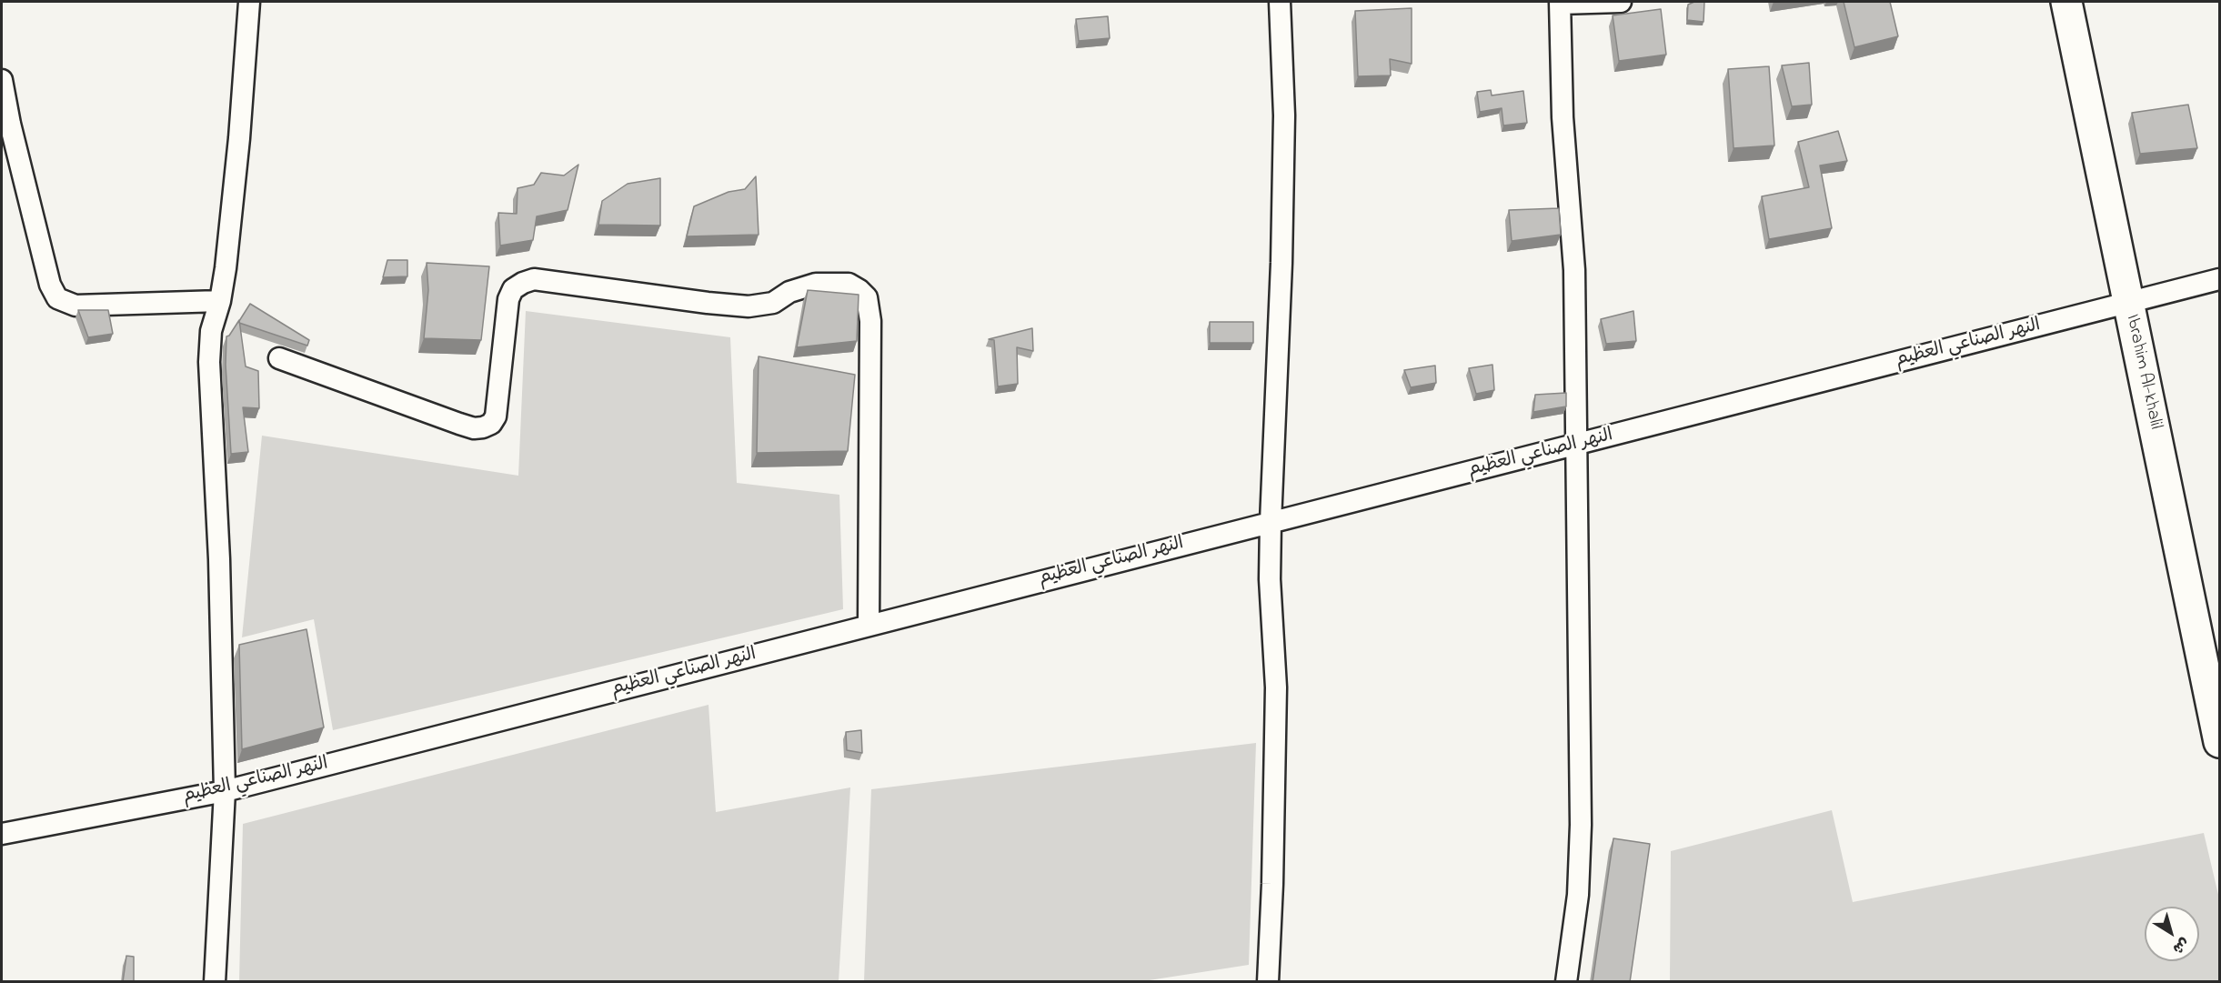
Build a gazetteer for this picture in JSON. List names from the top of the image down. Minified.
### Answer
{"streets":{"street":["النهر الصناعي العظيم","Ibrahim Al-khalil"]},"crossings":[["النهر الصناعي العظيم","Ibrahim Al-khalil"]],"north":"bottom right"}
